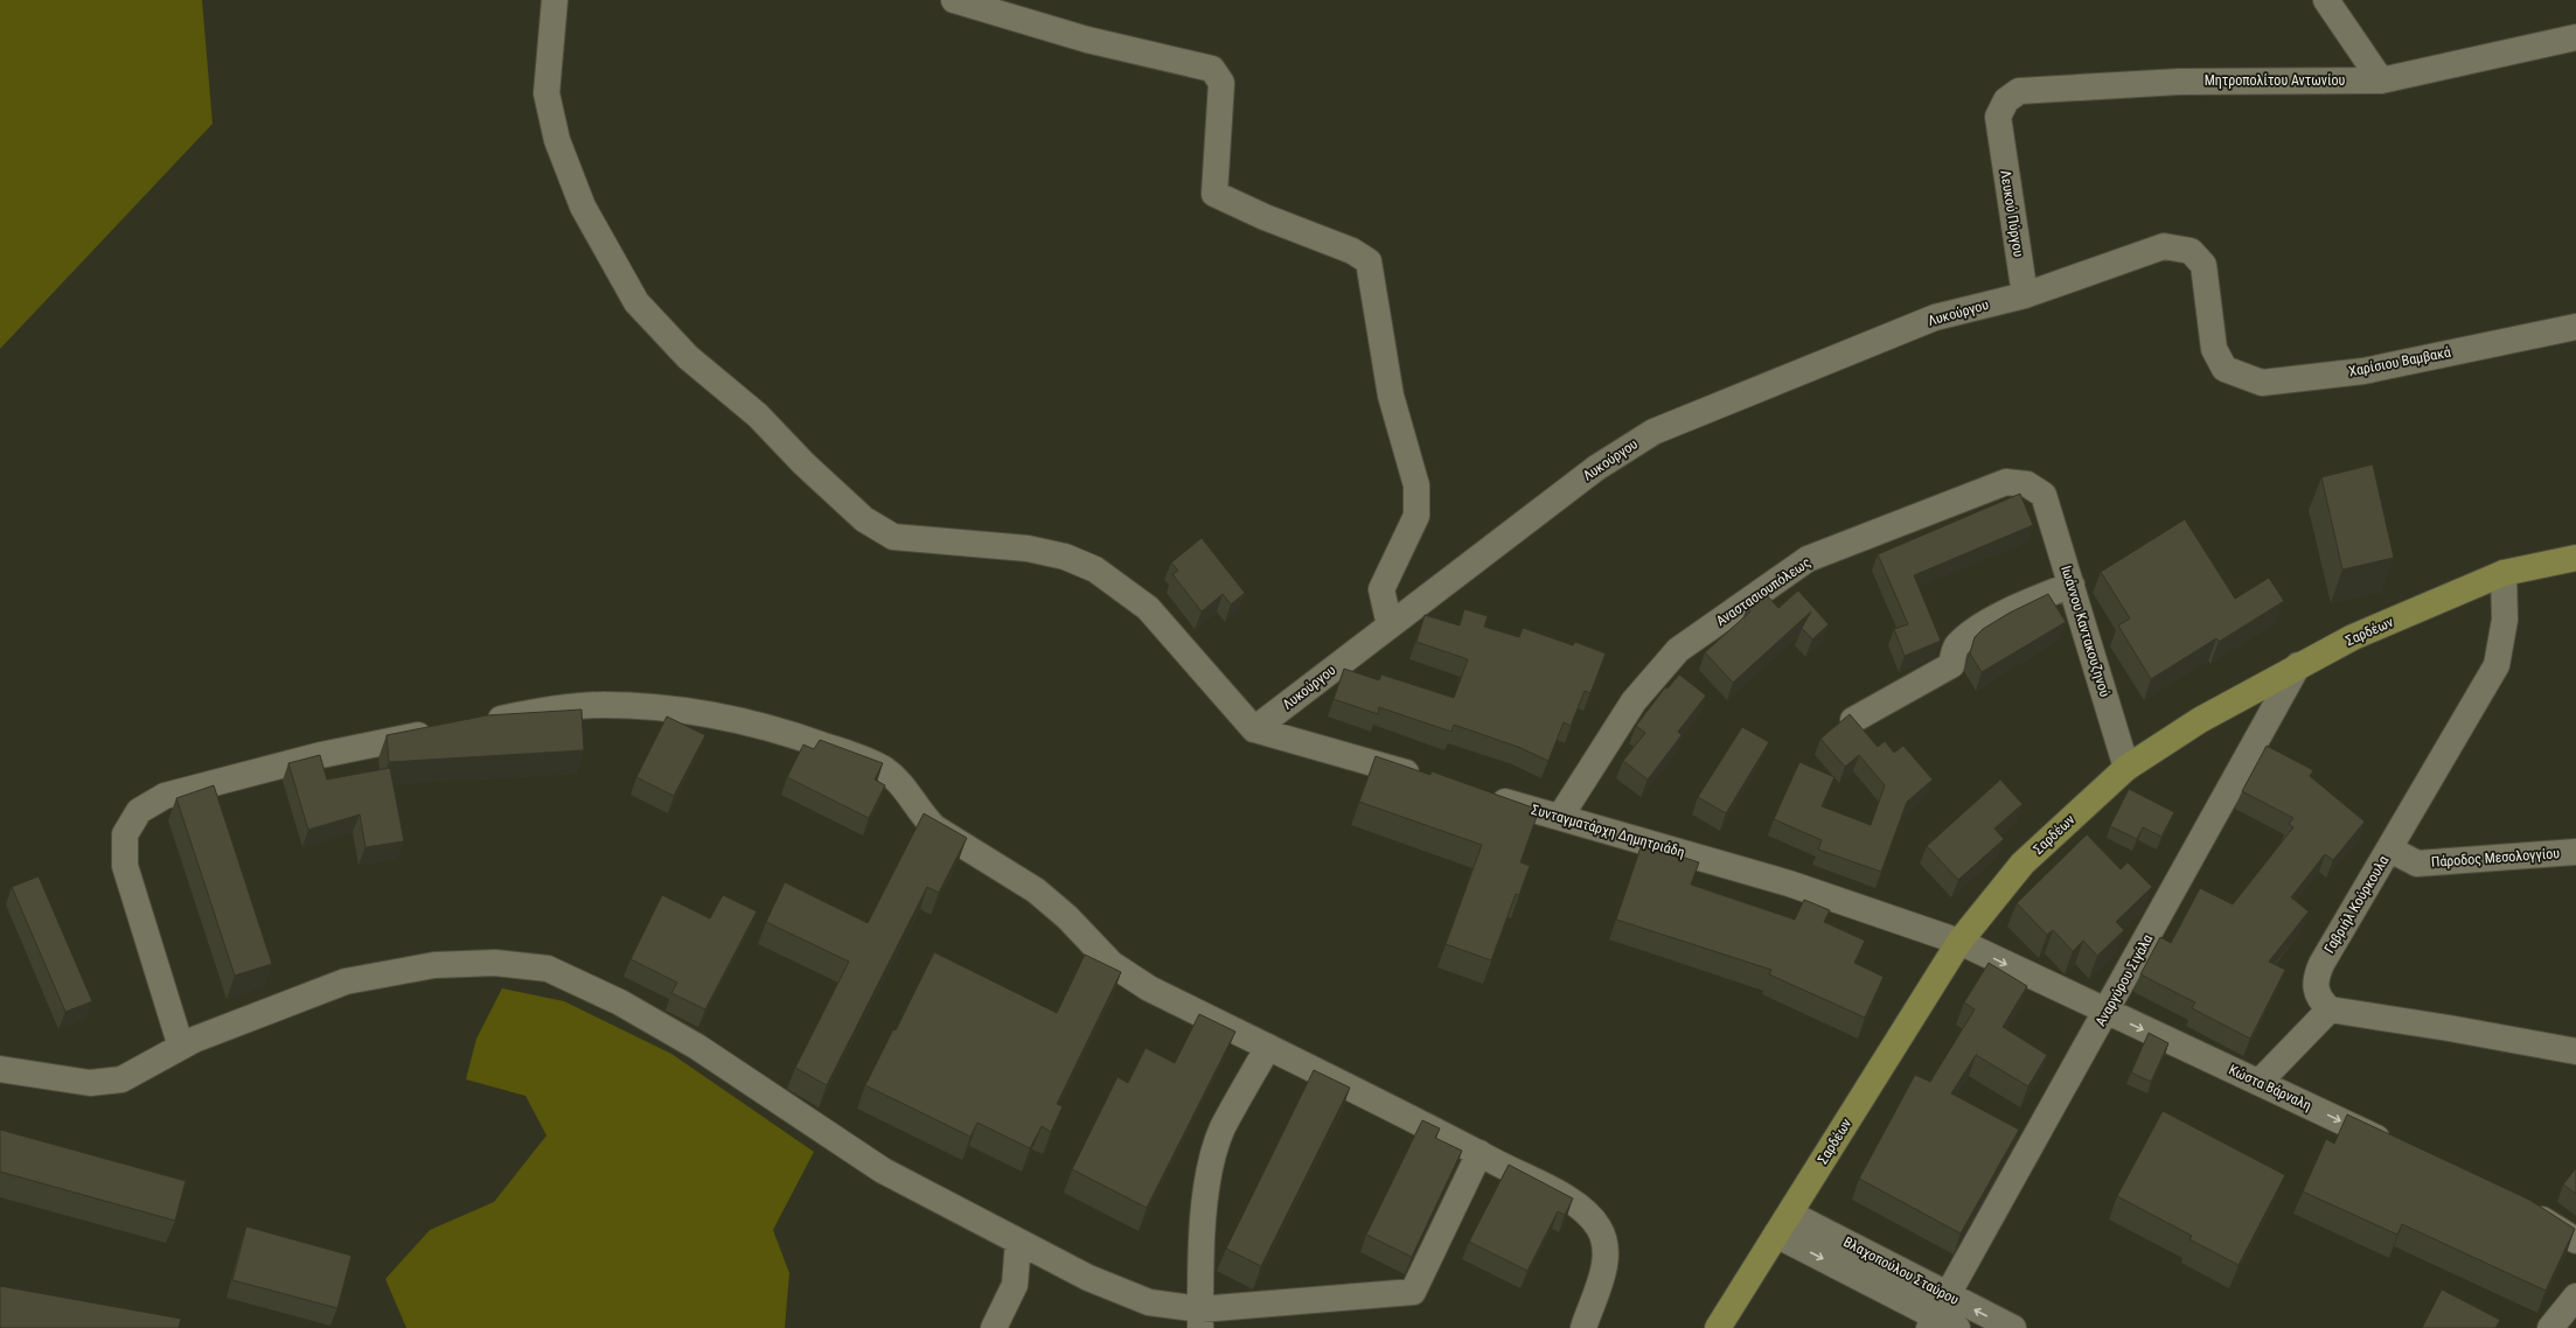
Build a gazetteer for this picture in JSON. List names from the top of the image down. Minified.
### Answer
{"streets":{"main road":["Σαρδέων"],"street":["Μητροπολίτου Αντωνίου","Λευκού Πύργου","Λυκούργου","Χαρίσιου Βαμβακά","Αναστασιουπόλεως","Ιωάννου Καντακουζηνού","Συνταγματάρχη Δημητριάδη","Πάροδος Μεσολογγίου","Γαβριήλ Κούρκουλα","Αναργύρου Σιγάλα","Κώστα Βάρναλη","Βλαχοπούλου Σταύρου"]},"crossings":[["Μητροπολίτου Αντωνίου","Λευκού Πύργου"],["Λευκού Πύργου","Λυκούργου"],["Λυκούργου","Χαρίσιου Βαμβακά"],["Αναστασιουπόλεως","Ιωάννου Καντακουζηνού"],["Αναστασιουπόλεως","Συνταγματάρχη Δημητριάδη"],["Ιωάννου Καντακουζηνού","Σαρδέων"],["Σαρδέων","Συνταγματάρχη Δημητριάδη"],["Σαρδέων","Γαβριήλ Κούρκουλα"],["Σαρδέων","Αναργύρου Σιγάλα"],["Σαρδέων","Κώστα Βάρναλη"],["Σαρδέων","Βλαχοπούλου Σταύρου"],["Συνταγματάρχη Δημητριάδη","Κώστα Βάρναλη"],["Πάροδος Μεσολογγίου","Γαβριήλ Κούρκουλα"],["Αναργύρου Σιγάλα","Κώστα Βάρναλη"],["Αναργύρου Σιγάλα","Βλαχοπούλου Σταύρου"]],"one_way":["Κώστα Βάρναλη"]}
